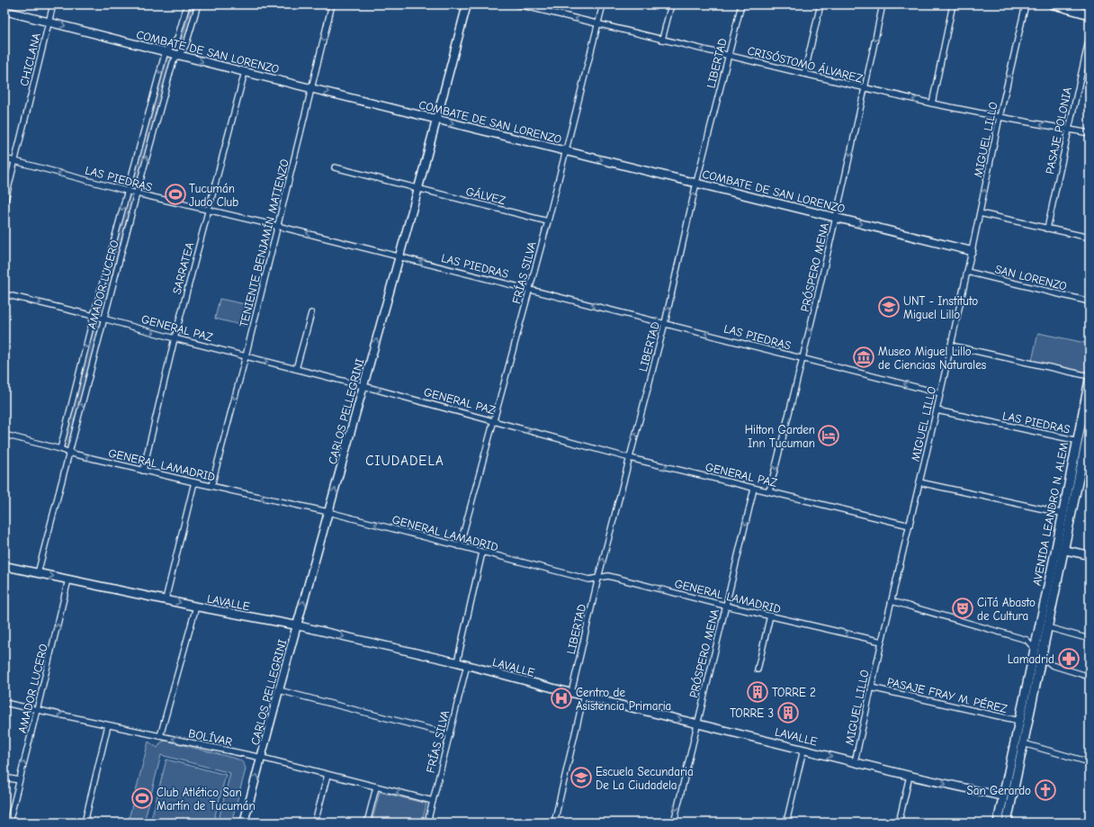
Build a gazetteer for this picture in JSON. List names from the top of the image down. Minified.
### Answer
{"streets":{"main road":["AVENIDA LEANDRO N. ALEM"],"street":["COMBATE DE SAN LORENZO","CHICLANA","LIBERTAD","CRISÓSTOMO ÁLVAREZ","PASAJE POLONIA","MIGUEL LILLO","LAS PIEDRAS","GÁLVEZ","TENIENTE BENJAMÍN MATIENZO","PRÓSPERO MENA","SARRATEA","FRÍAS SILVA","SAN LORENZO","AMADOR LUCERO","GENERAL PAZ","CARLOS PELLEGRINI","GENERAL LAMADRID","LAVALLE","PASAJE FRAY M. PÉREZ","BOLÍVAR"]},"crossings":[["COMBATE DE SAN LORENZO","CHICLANA"],["COMBATE DE SAN LORENZO","LIBERTAD"],["COMBATE DE SAN LORENZO","MIGUEL LILLO"],["COMBATE DE SAN LORENZO","TENIENTE BENJAMÍN MATIENZO"],["COMBATE DE SAN LORENZO","PRÓSPERO MENA"],["COMBATE DE SAN LORENZO","SARRATEA"],["COMBATE DE SAN LORENZO","FRÍAS SILVA"],["COMBATE DE SAN LORENZO","AMADOR LUCERO"],["COMBATE DE SAN LORENZO","CARLOS PELLEGRINI"],["CHICLANA","LAS PIEDRAS"],["LIBERTAD","CRISÓSTOMO ÁLVAREZ"],["LIBERTAD","LAS PIEDRAS"],["LIBERTAD","GENERAL PAZ"],["LIBERTAD","GENERAL LAMADRID"],["LIBERTAD","LAVALLE"],["CRISÓSTOMO ÁLVAREZ","PASAJE POLONIA"],["CRISÓSTOMO ÁLVAREZ","MIGUEL LILLO"],["CRISÓSTOMO ÁLVAREZ","PRÓSPERO MENA"],["CRISÓSTOMO ÁLVAREZ","FRÍAS SILVA"],["MIGUEL LILLO","LAS PIEDRAS"],["MIGUEL LILLO","SAN LORENZO"],["MIGUEL LILLO","GENERAL PAZ"],["MIGUEL LILLO","GENERAL LAMADRID"],["MIGUEL LILLO","LAVALLE"],["MIGUEL LILLO","PASAJE FRAY M. PÉREZ"],["LAS PIEDRAS","TENIENTE BENJAMÍN MATIENZO"],["LAS PIEDRAS","PRÓSPERO MENA"],["LAS PIEDRAS","SARRATEA"],["LAS PIEDRAS","FRÍAS SILVA"],["LAS PIEDRAS","AMADOR LUCERO"],["LAS PIEDRAS","CARLOS PELLEGRINI"],["LAS PIEDRAS","AVENIDA LEANDRO N. ALEM"],["GÁLVEZ","FRÍAS SILVA"],["GÁLVEZ","CARLOS PELLEGRINI"],["TENIENTE BENJAMÍN MATIENZO","GENERAL PAZ"],["TENIENTE BENJAMÍN MATIENZO","GENERAL LAMADRID"],["PRÓSPERO MENA","GENERAL PAZ"],["PRÓSPERO MENA","GENERAL LAMADRID"],["PRÓSPERO MENA","LAVALLE"],["SARRATEA","GENERAL PAZ"],["SARRATEA","GENERAL LAMADRID"],["FRÍAS SILVA","GENERAL PAZ"],["FRÍAS SILVA","GENERAL LAMADRID"],["FRÍAS SILVA","LAVALLE"],["FRÍAS SILVA","BOLÍVAR"],["AMADOR LUCERO","GENERAL PAZ"],["AMADOR LUCERO","GENERAL LAMADRID"],["AMADOR LUCERO","LAVALLE"],["AMADOR LUCERO","BOLÍVAR"],["GENERAL PAZ","CARLOS PELLEGRINI"],["CARLOS PELLEGRINI","GENERAL LAMADRID"],["CARLOS PELLEGRINI","LAVALLE"],["CARLOS PELLEGRINI","BOLÍVAR"],["AVENIDA LEANDRO N. ALEM","LAVALLE"],["AVENIDA LEANDRO N. ALEM","PASAJE FRAY M. PÉREZ"]],"one_way":["COMBATE DE SAN LORENZO","LIBERTAD","CRISÓSTOMO ÁLVAREZ","LAS PIEDRAS","TENIENTE BENJAMÍN MATIENZO","PRÓSPERO MENA","GENERAL PAZ","CARLOS PELLEGRINI","GENERAL LAMADRID","LAVALLE","BOLÍVAR"],"districts":["CIUDADELA"],"places":{"sports":["Tucumán Judo Club","Club Atlético San Martín de Tucumán"],"school or university":["UNT - Instituto Miguel Lillo","Escuela Secundaria De La Ciudadela"],"museum":["Museo Miguel Lillo de Ciencias Naturales"],"hotel":["Hilton Garden Inn Tucuman"],"theatre":["CiTá Abasto de Cultura"],"pharmacy":["Lamadrid"],"building":["TORRE 2","TORRE 3"],"hospital":["Centro de Asistencia Primaria"],"church":["San Gerardo"]}}
